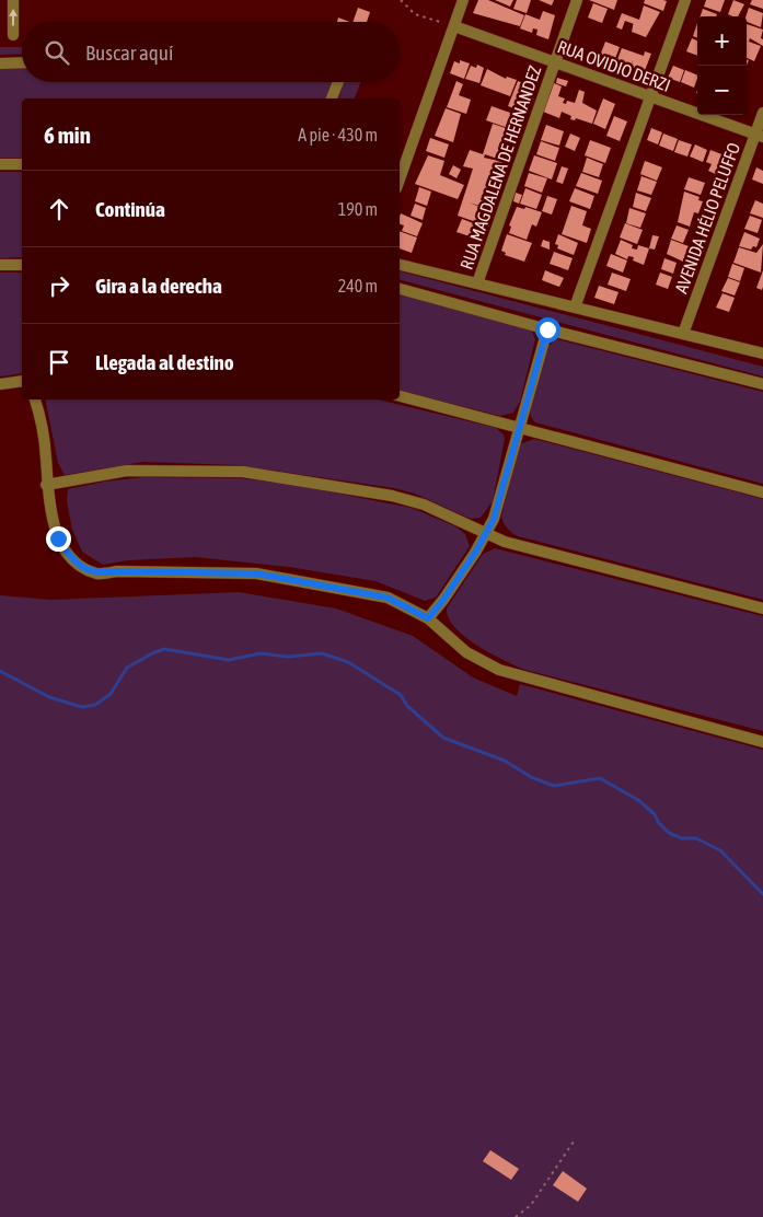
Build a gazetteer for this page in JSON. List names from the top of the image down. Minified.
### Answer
{"streets":{"street":["RUA OVIDIO DERZI","RUA MAGDALENA DE HERNANDEZ","AVENIDA HÉLIO PELUFFO"]},"crossings":[["RUA OVIDIO DERZI","RUA MAGDALENA DE HERNANDEZ"],["RUA OVIDIO DERZI","AVENIDA HÉLIO PELUFFO"]],"page":{"map_buttons":["+","−"],"search":"Buscar aquí","heading":["6 min","A pie · 430 m"],"list":[["Continúa","190 m"],["Gira a la derecha","240 m"],"Llegada al destino"]}}
